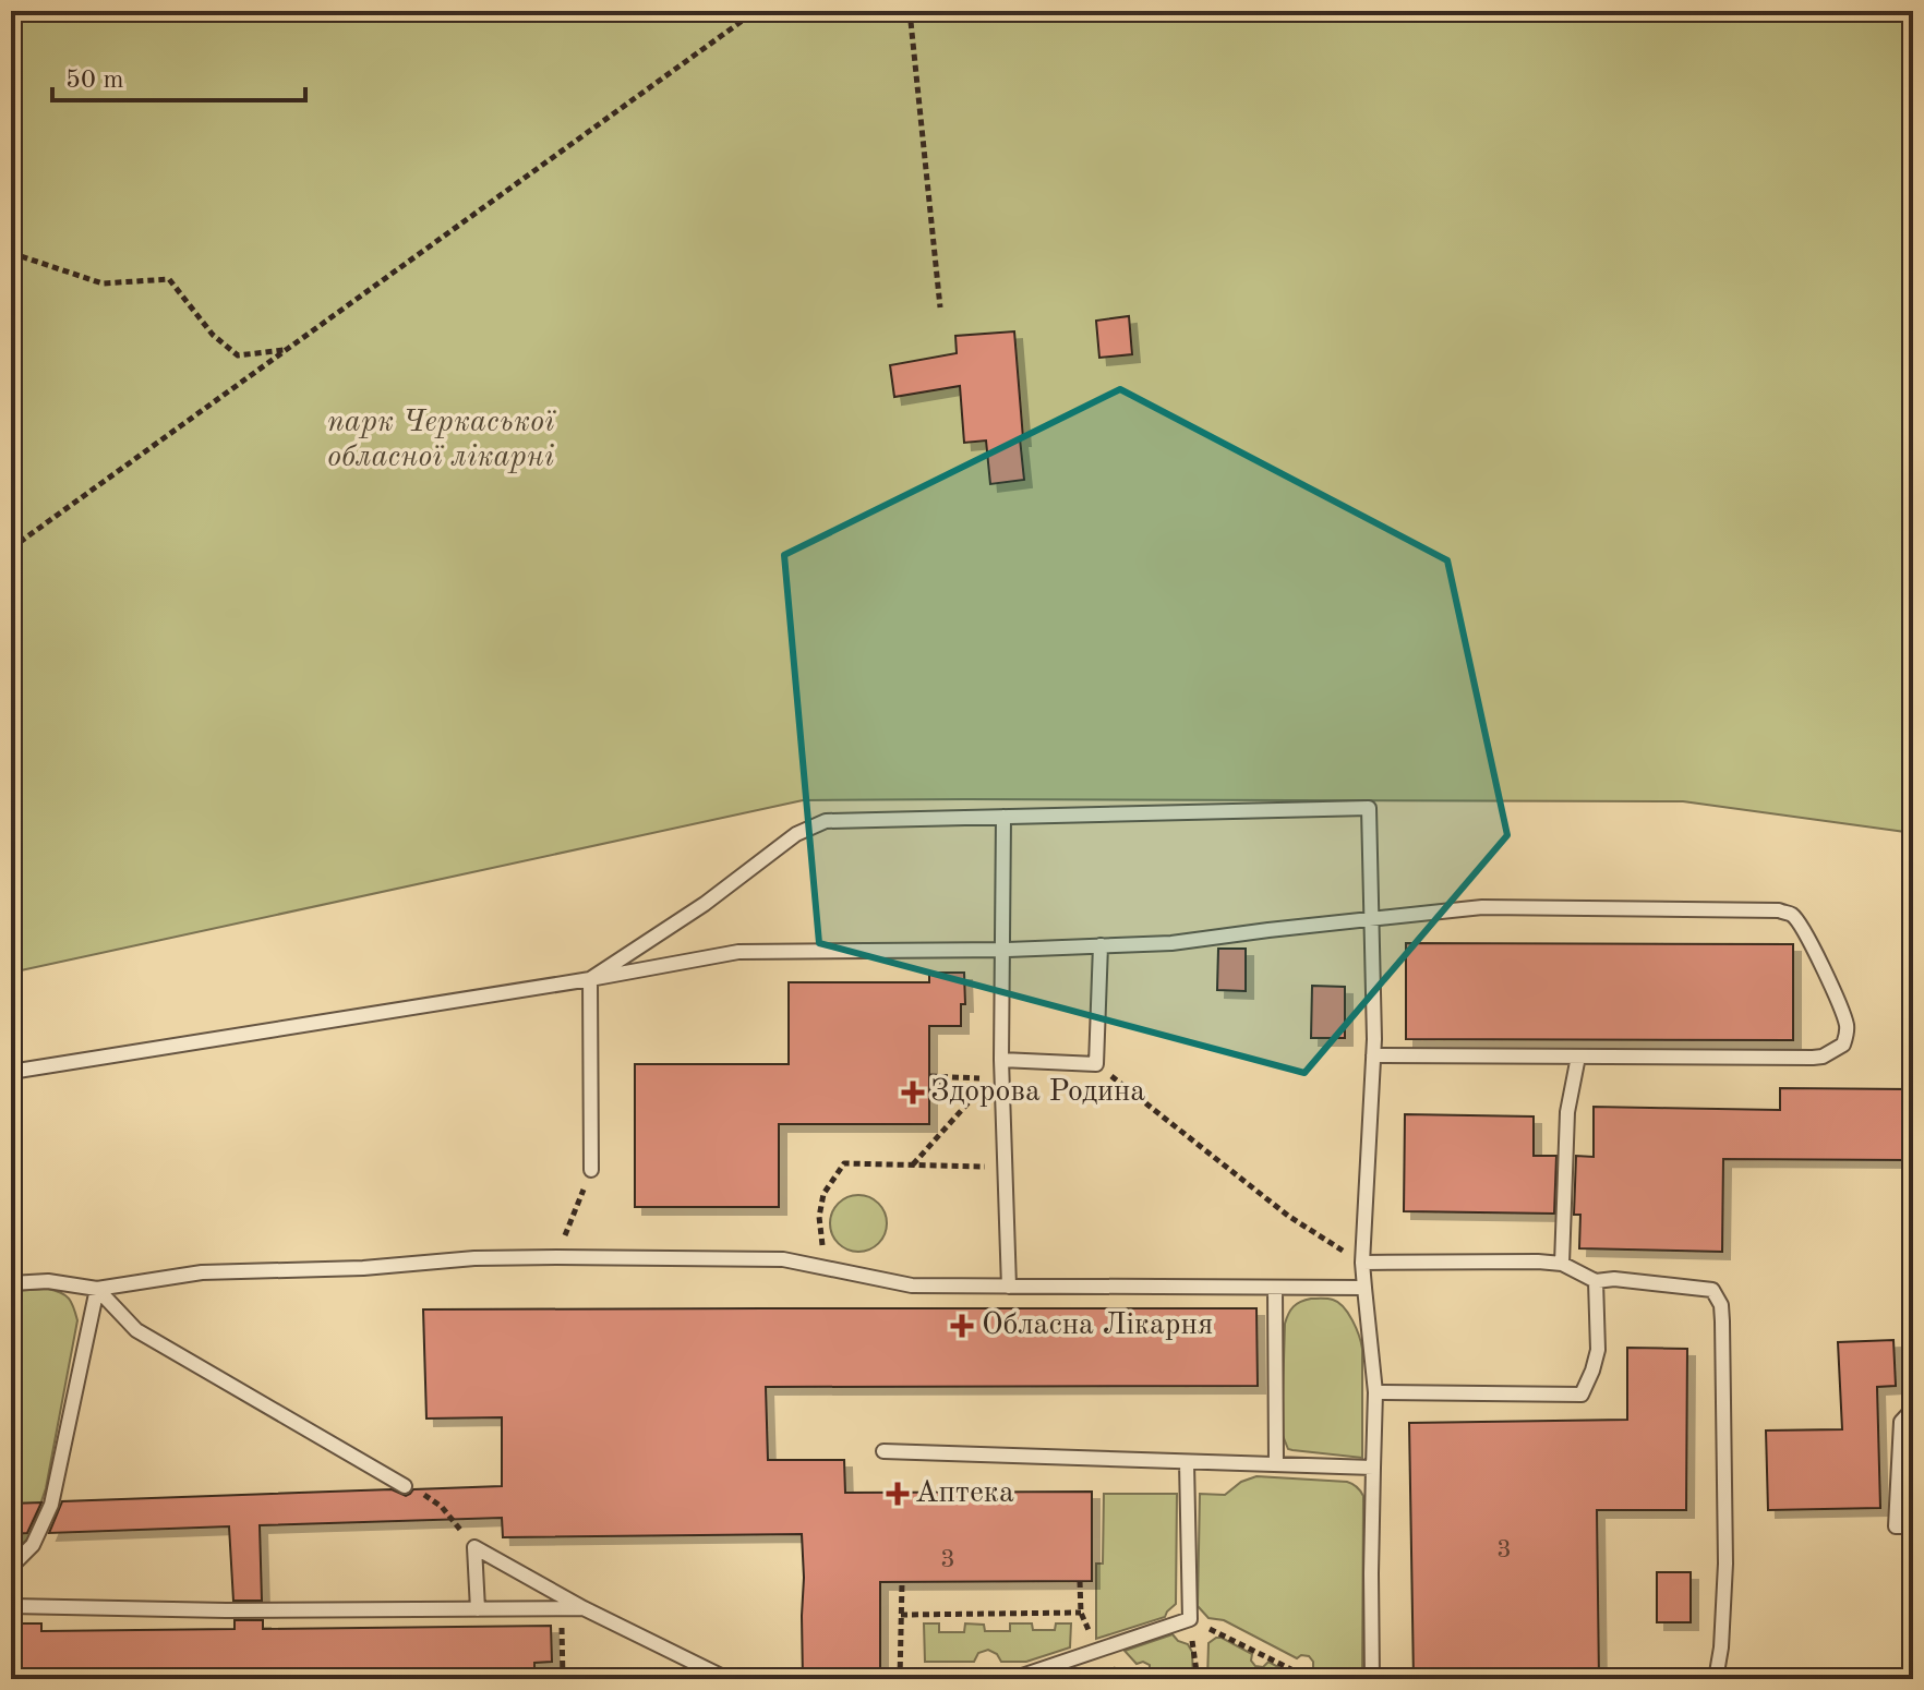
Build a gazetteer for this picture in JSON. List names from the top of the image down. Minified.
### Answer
{"parks":["парк Черкаської обласної лікарні"],"places":{"health":["Здорова Родина","Обласна Лікарня","Аптека"]},"house_numbers":["3","3"],"scale_bar":"50 m"}
